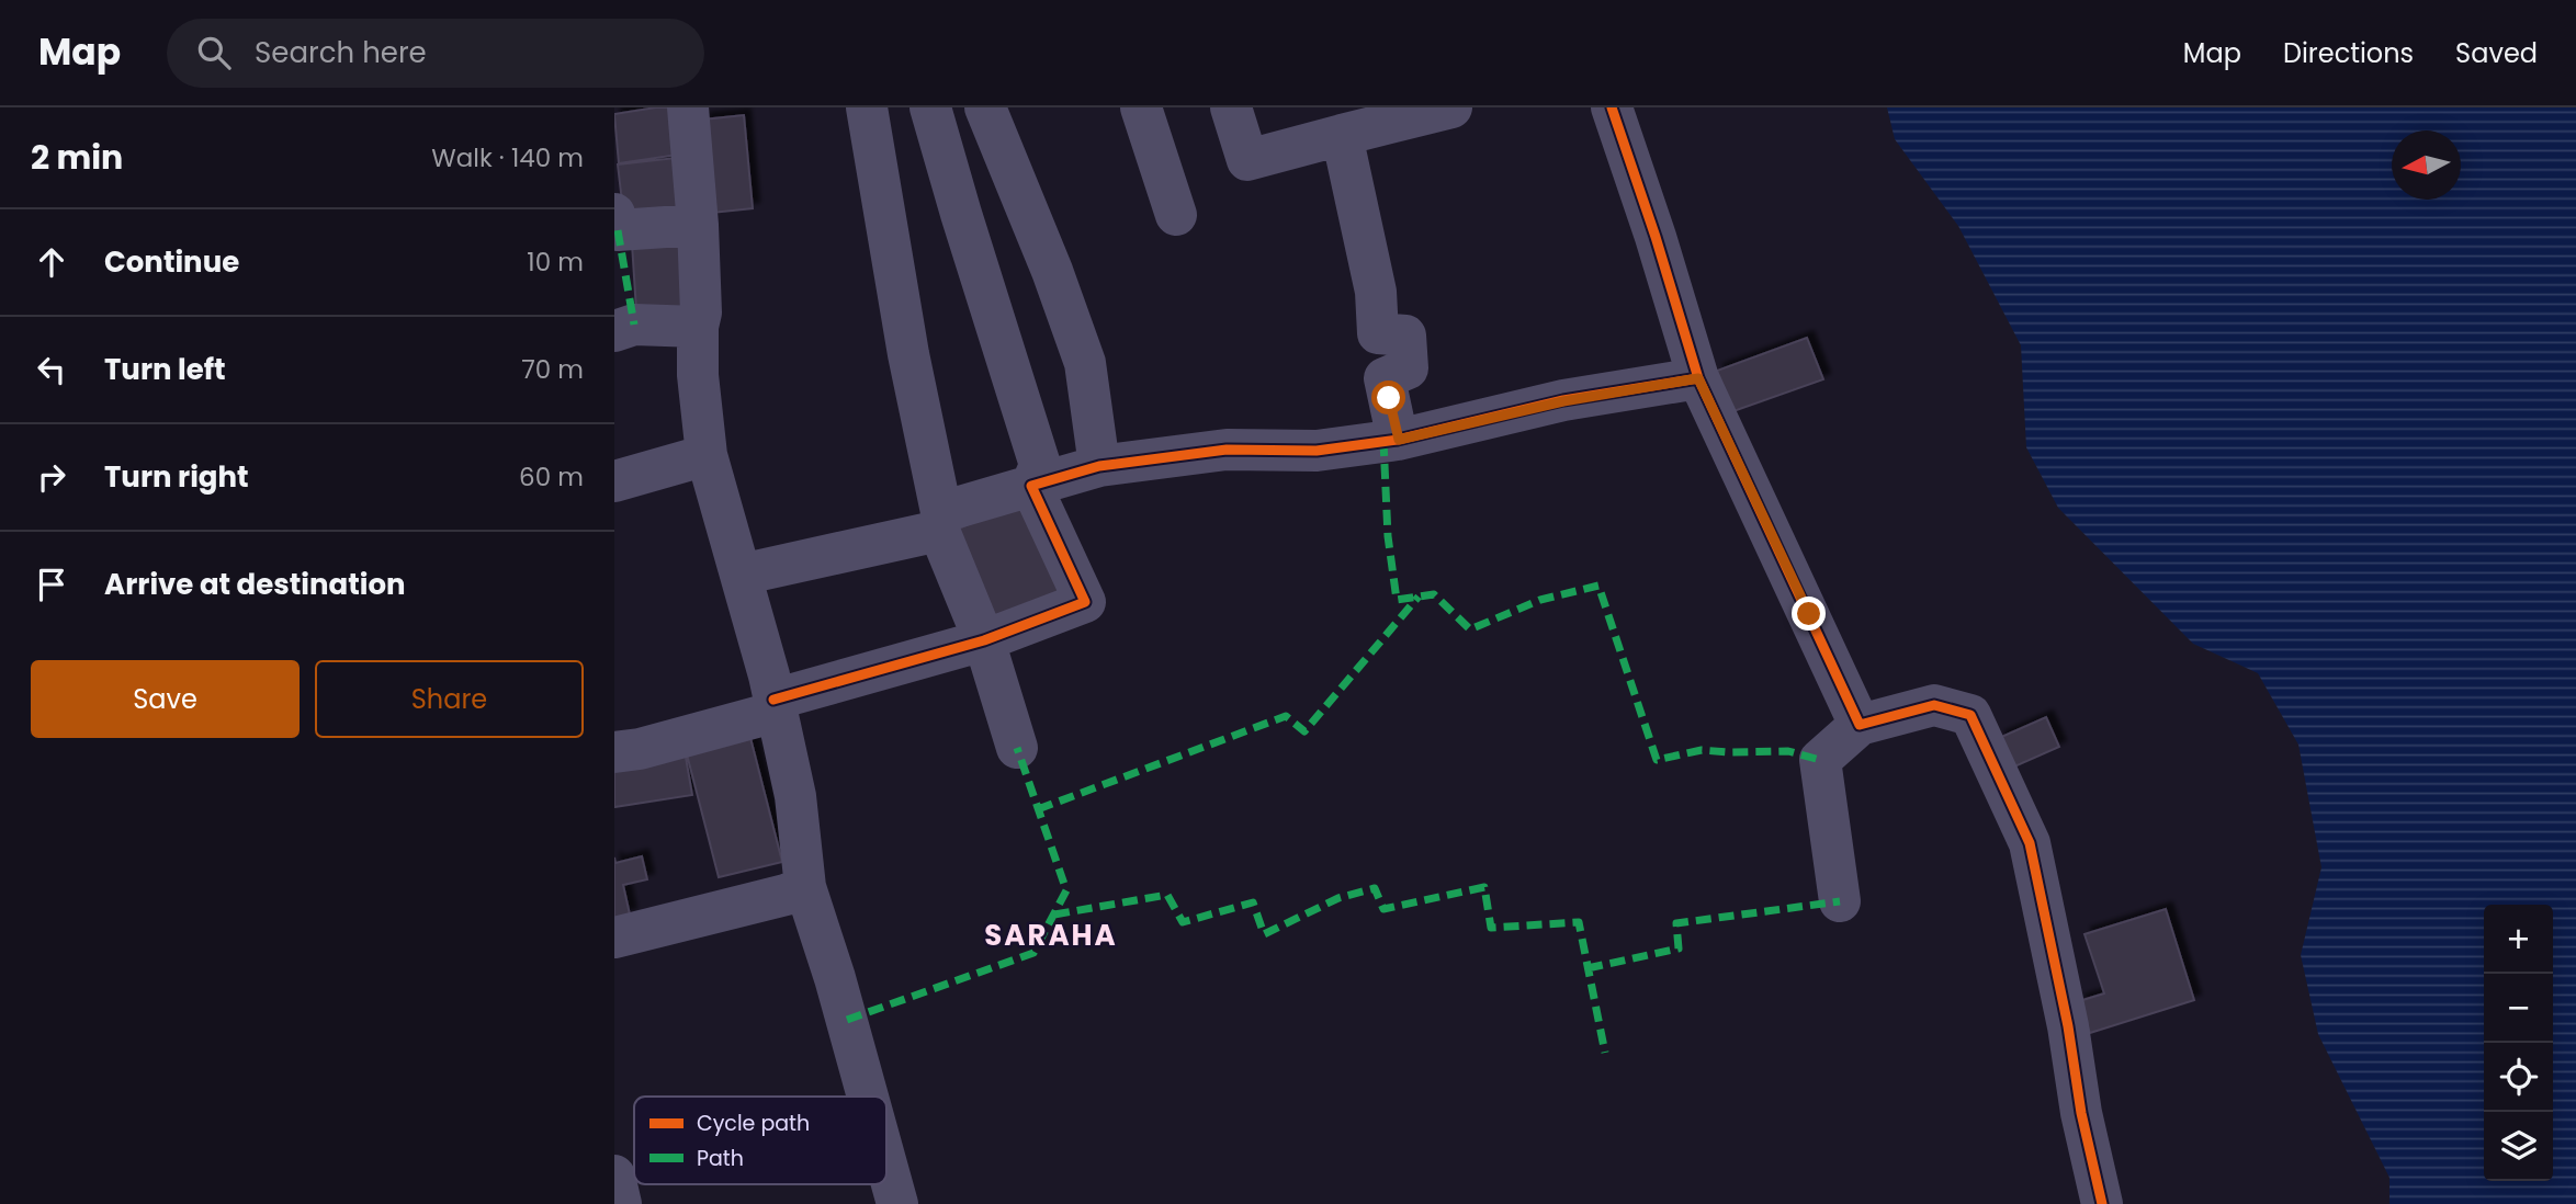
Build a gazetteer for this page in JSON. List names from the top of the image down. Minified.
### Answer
{"districts":["SARAHA"],"legend":["Cycle path","Path"],"north":"left","page":{"header":"Map","search":"Search here","nav":["Map","Directions","Saved"],"heading":["2 min","Walk · 140 m"],"list":[["Continue","10 m"],["Turn left","70 m"],["Turn right","60 m"],"Arrive at destination"],"buttons":["Save","Share"],"map_buttons":["+","−"]}}
